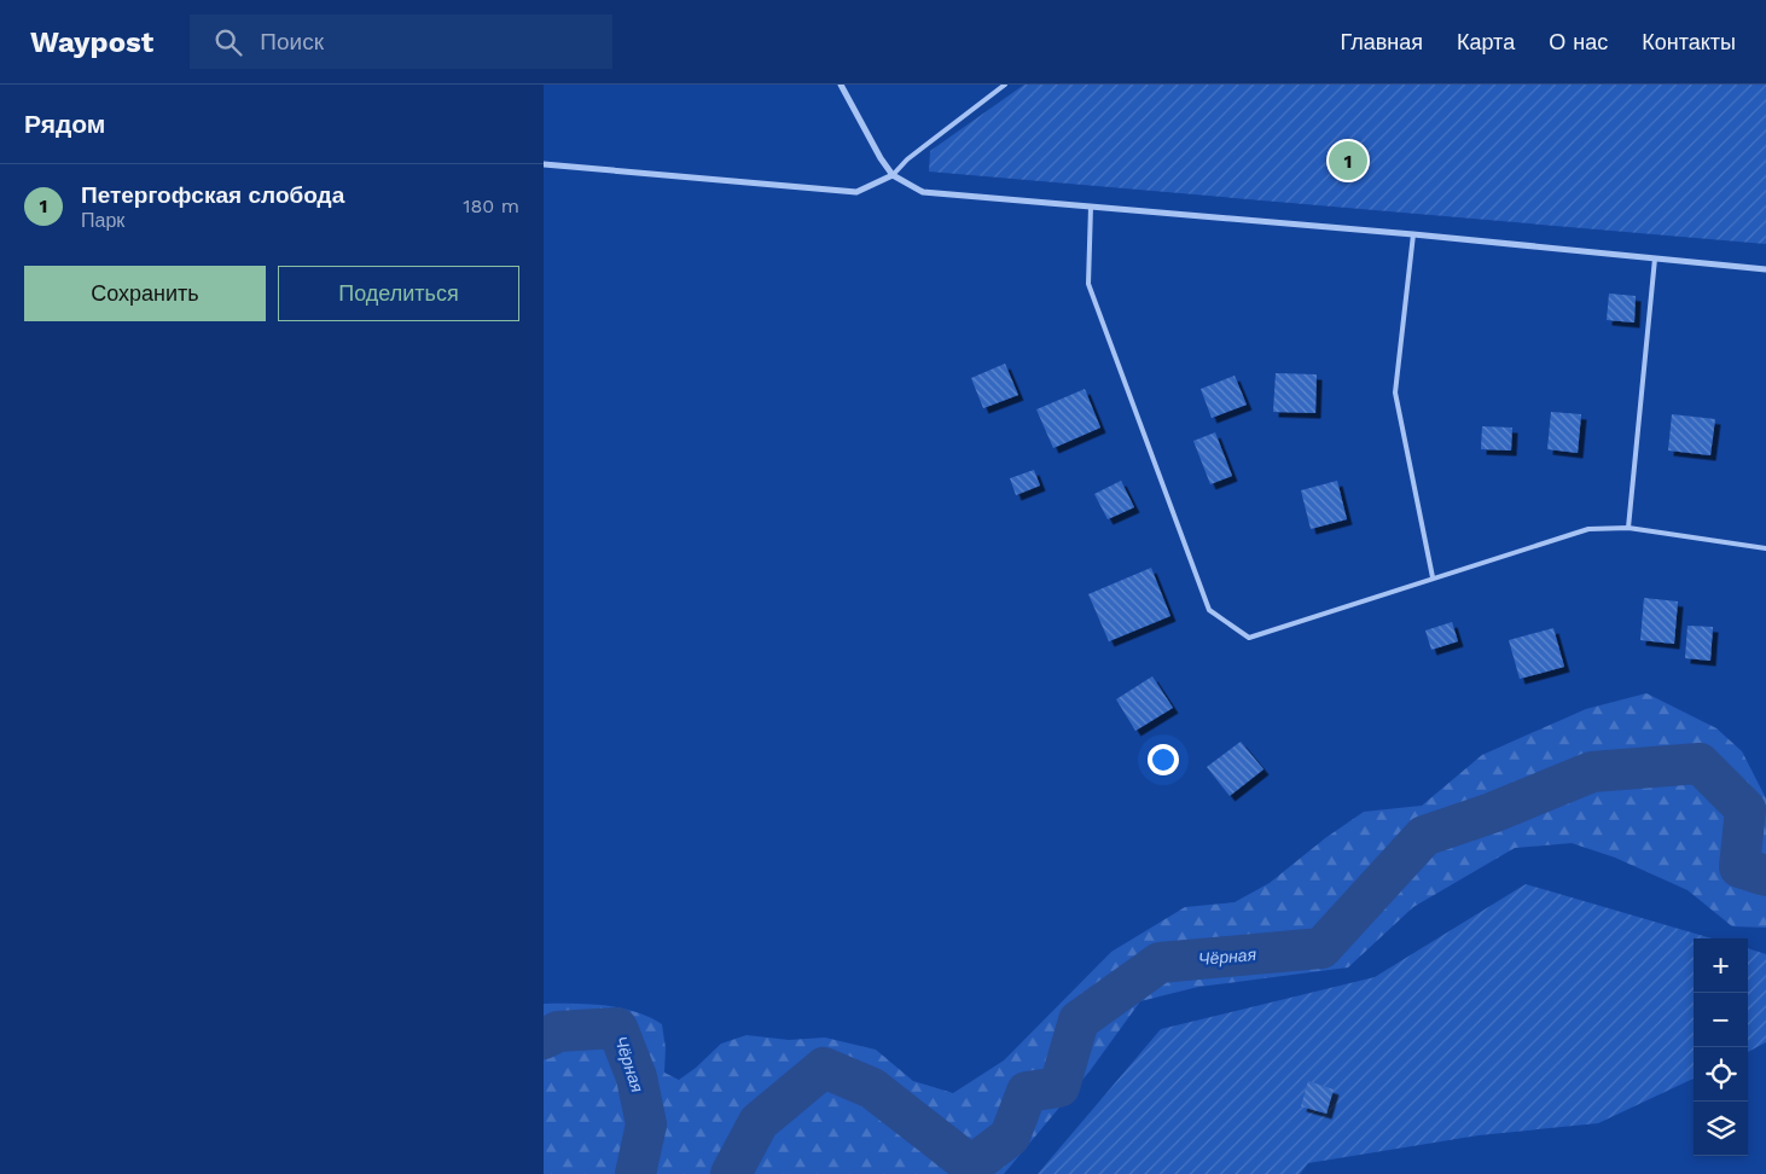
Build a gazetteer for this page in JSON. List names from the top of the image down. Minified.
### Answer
{"water":["Чёрная"],"page":{"header":"Waypost","search":"Поиск","nav":["Главная","Карта","О нас","Контакты"],"heading":"Рядом","pins":"1","list":[{"mark":"1","name":"Петергофская слобода","note":"Парк","value":"180 m"}],"buttons":["Сохранить","Поделиться"],"map_buttons":["+","−"]}}
